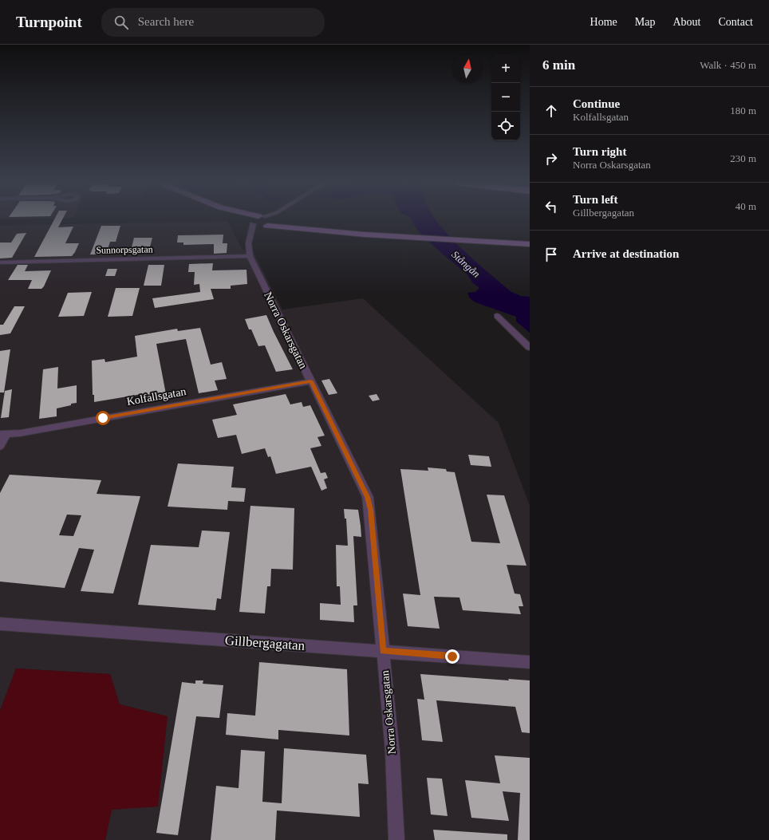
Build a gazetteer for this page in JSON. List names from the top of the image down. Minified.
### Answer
{"streets":{"street":["Sunnorpsgatan","Norra Oskarsgatan","Kolfallsgatan","Gillbergagatan"]},"crossings":[["Sunnorpsgatan","Norra Oskarsgatan"],["Norra Oskarsgatan","Kolfallsgatan"],["Norra Oskarsgatan","Gillbergagatan"]],"water":["Stångån"],"north":"top","page":{"header":"Turnpoint","search":"Search here","nav":["Home","Map","About","Contact"],"heading":["6 min","Walk · 450 m"],"map_buttons":["+","−"],"list":[["Continue","Kolfallsgatan","180 m"],["Turn right","Norra Oskarsgatan","230 m"],["Turn left","Gillbergagatan","40 m"],"Arrive at destination"]}}
